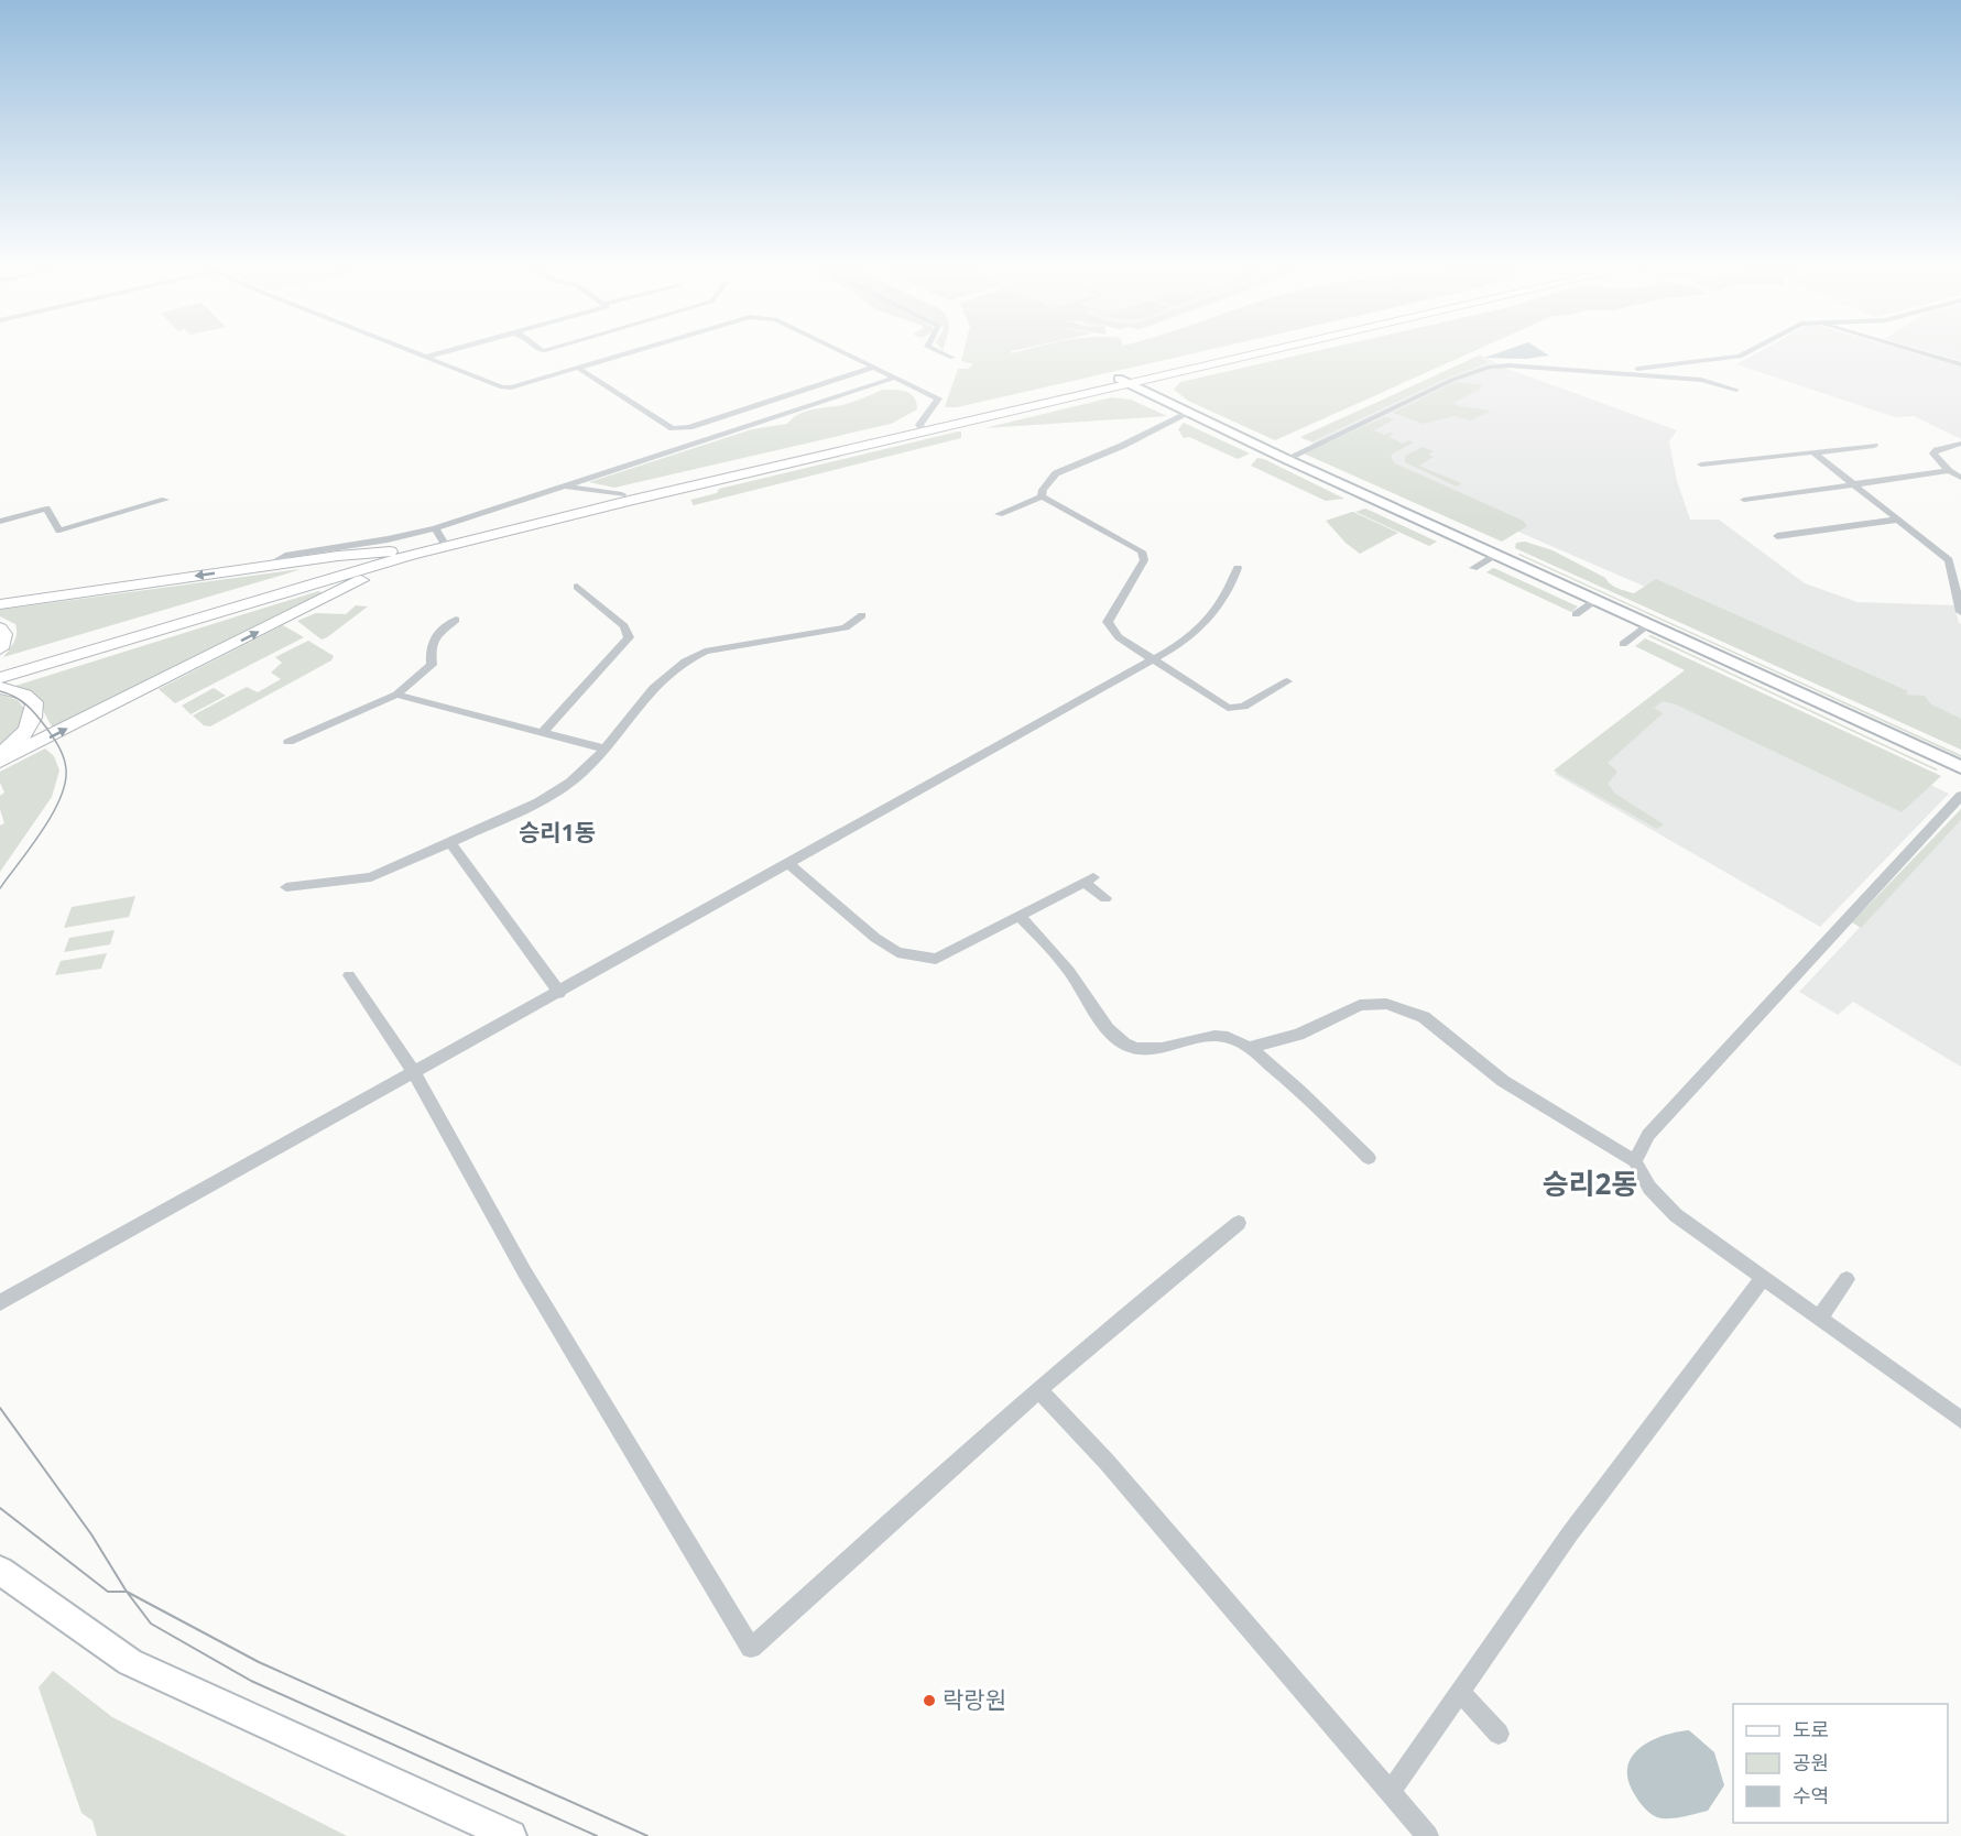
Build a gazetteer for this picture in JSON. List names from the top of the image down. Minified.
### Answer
{"districts":["승리1동","승리2동"],"places":["락랑원"],"legend":["도로","공원","수역"]}
